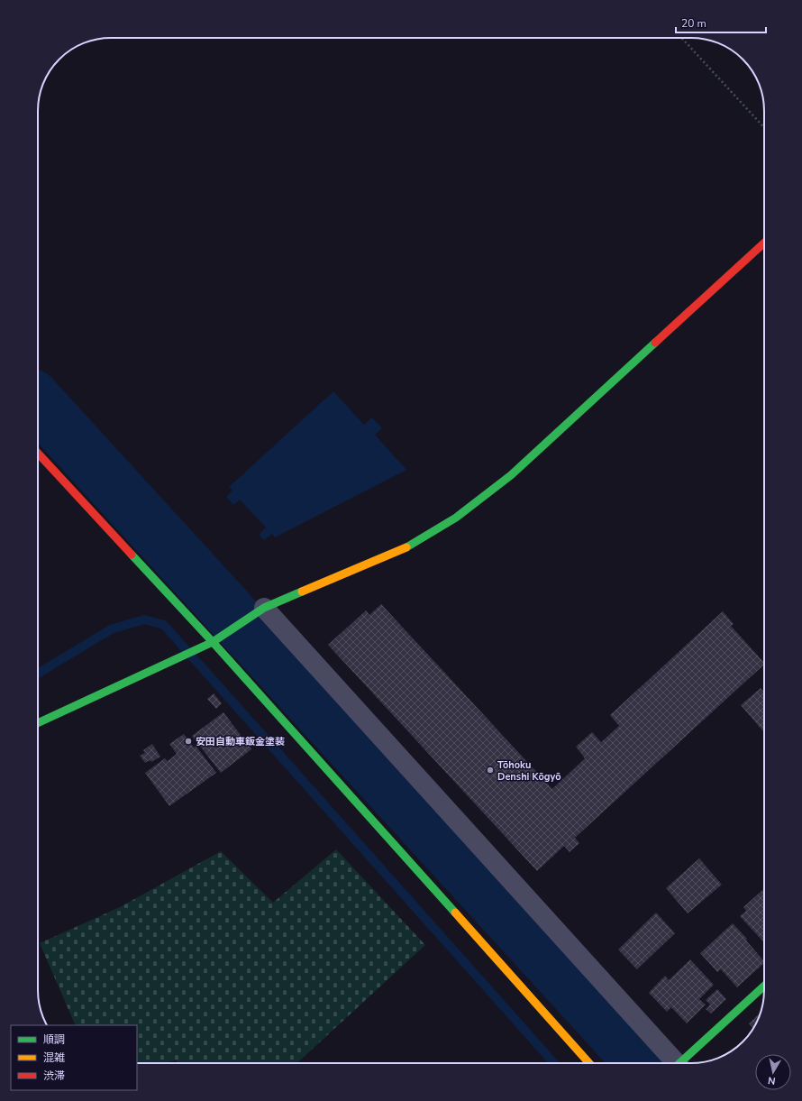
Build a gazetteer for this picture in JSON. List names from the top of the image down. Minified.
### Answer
{"places":["安田自動車鈑金塗装","Tōhoku Denshi Kōgyō"],"legend":["順調","混雑","渋滞"],"scale_bar":"20 m","north":"bottom"}
